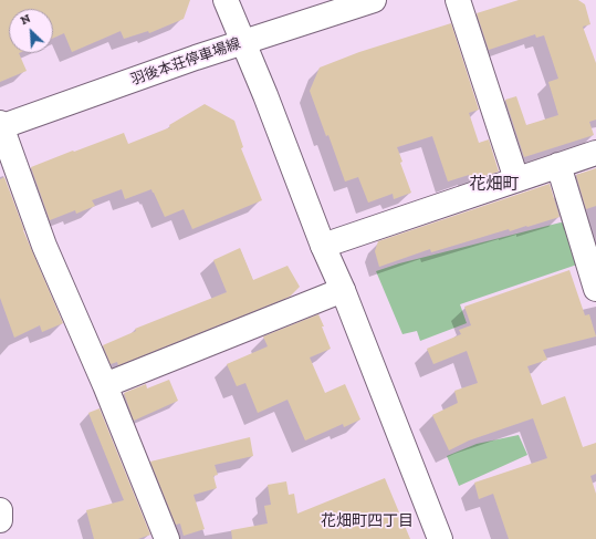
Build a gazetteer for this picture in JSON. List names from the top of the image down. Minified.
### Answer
{"streets":{"street":["羽後本荘停車場線"]},"districts":["花畑町","花畑町四丁目"],"north":"top left"}
